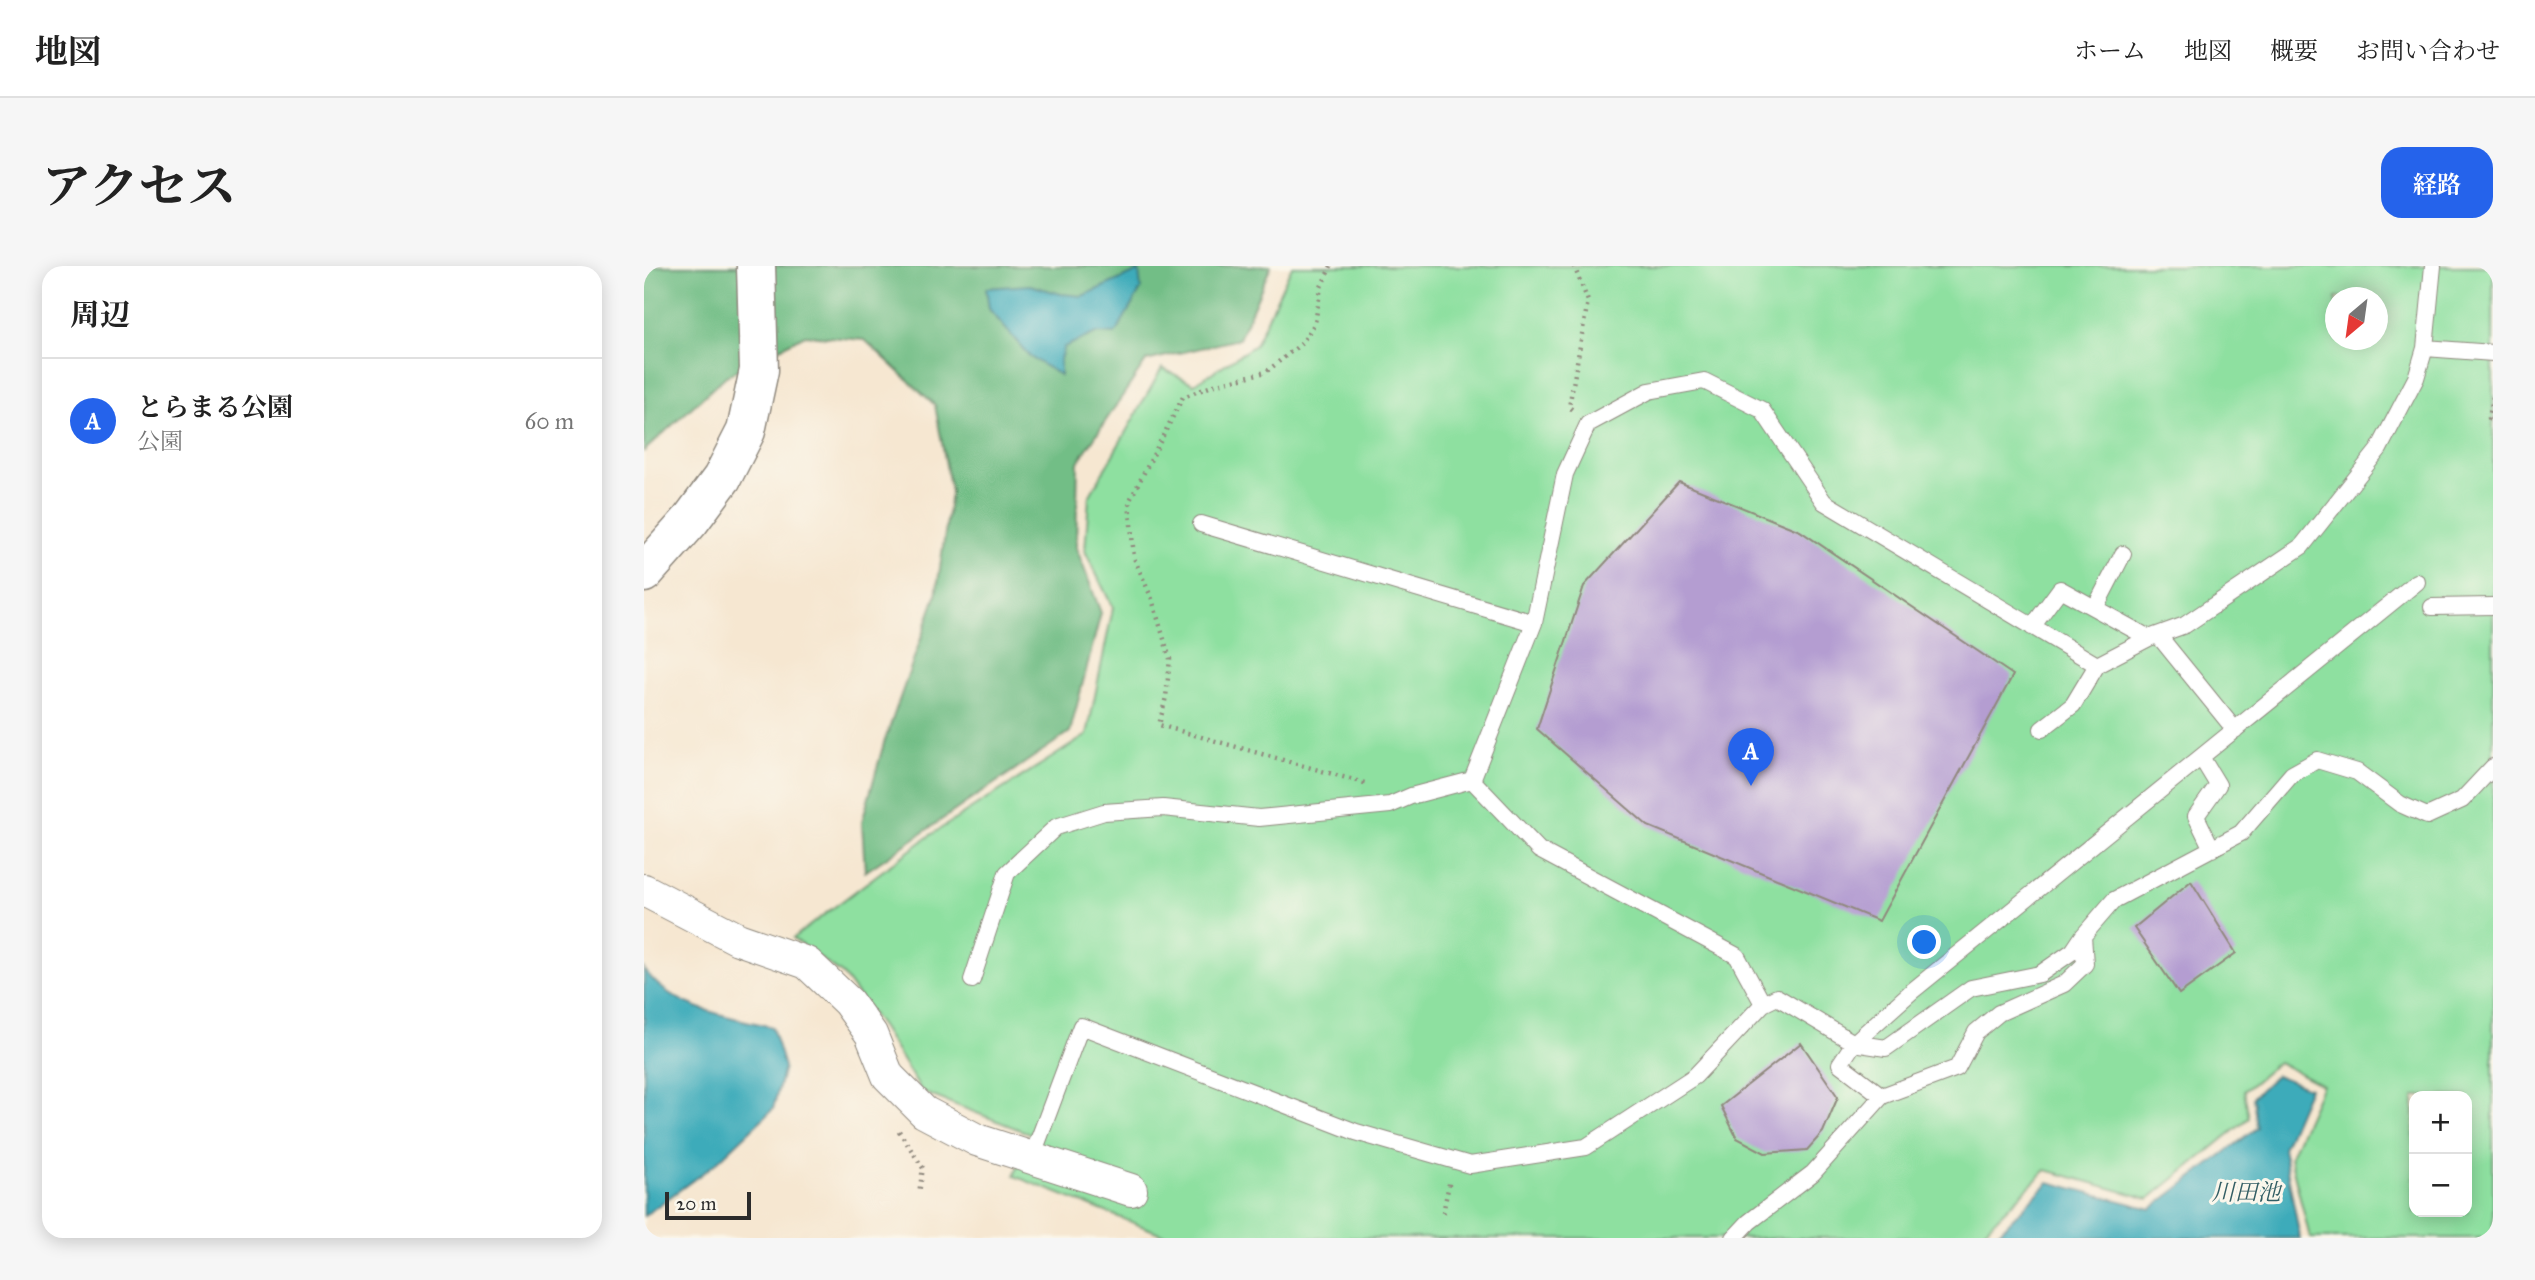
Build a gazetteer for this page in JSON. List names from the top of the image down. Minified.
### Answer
{"water":["川田池"],"scale_bar":"20 m","north":"bottom left","page":{"header":"地図","nav":["ホーム","地図","概要","お問い合わせ"],"title":"アクセス","buttons":"経路","heading":"周辺","list":[{"mark":"A","name":"とらまる公園","note":"公園","value":"60 m"}],"pins":"A","map_buttons":["+","−"],"scale":"20 m"}}
